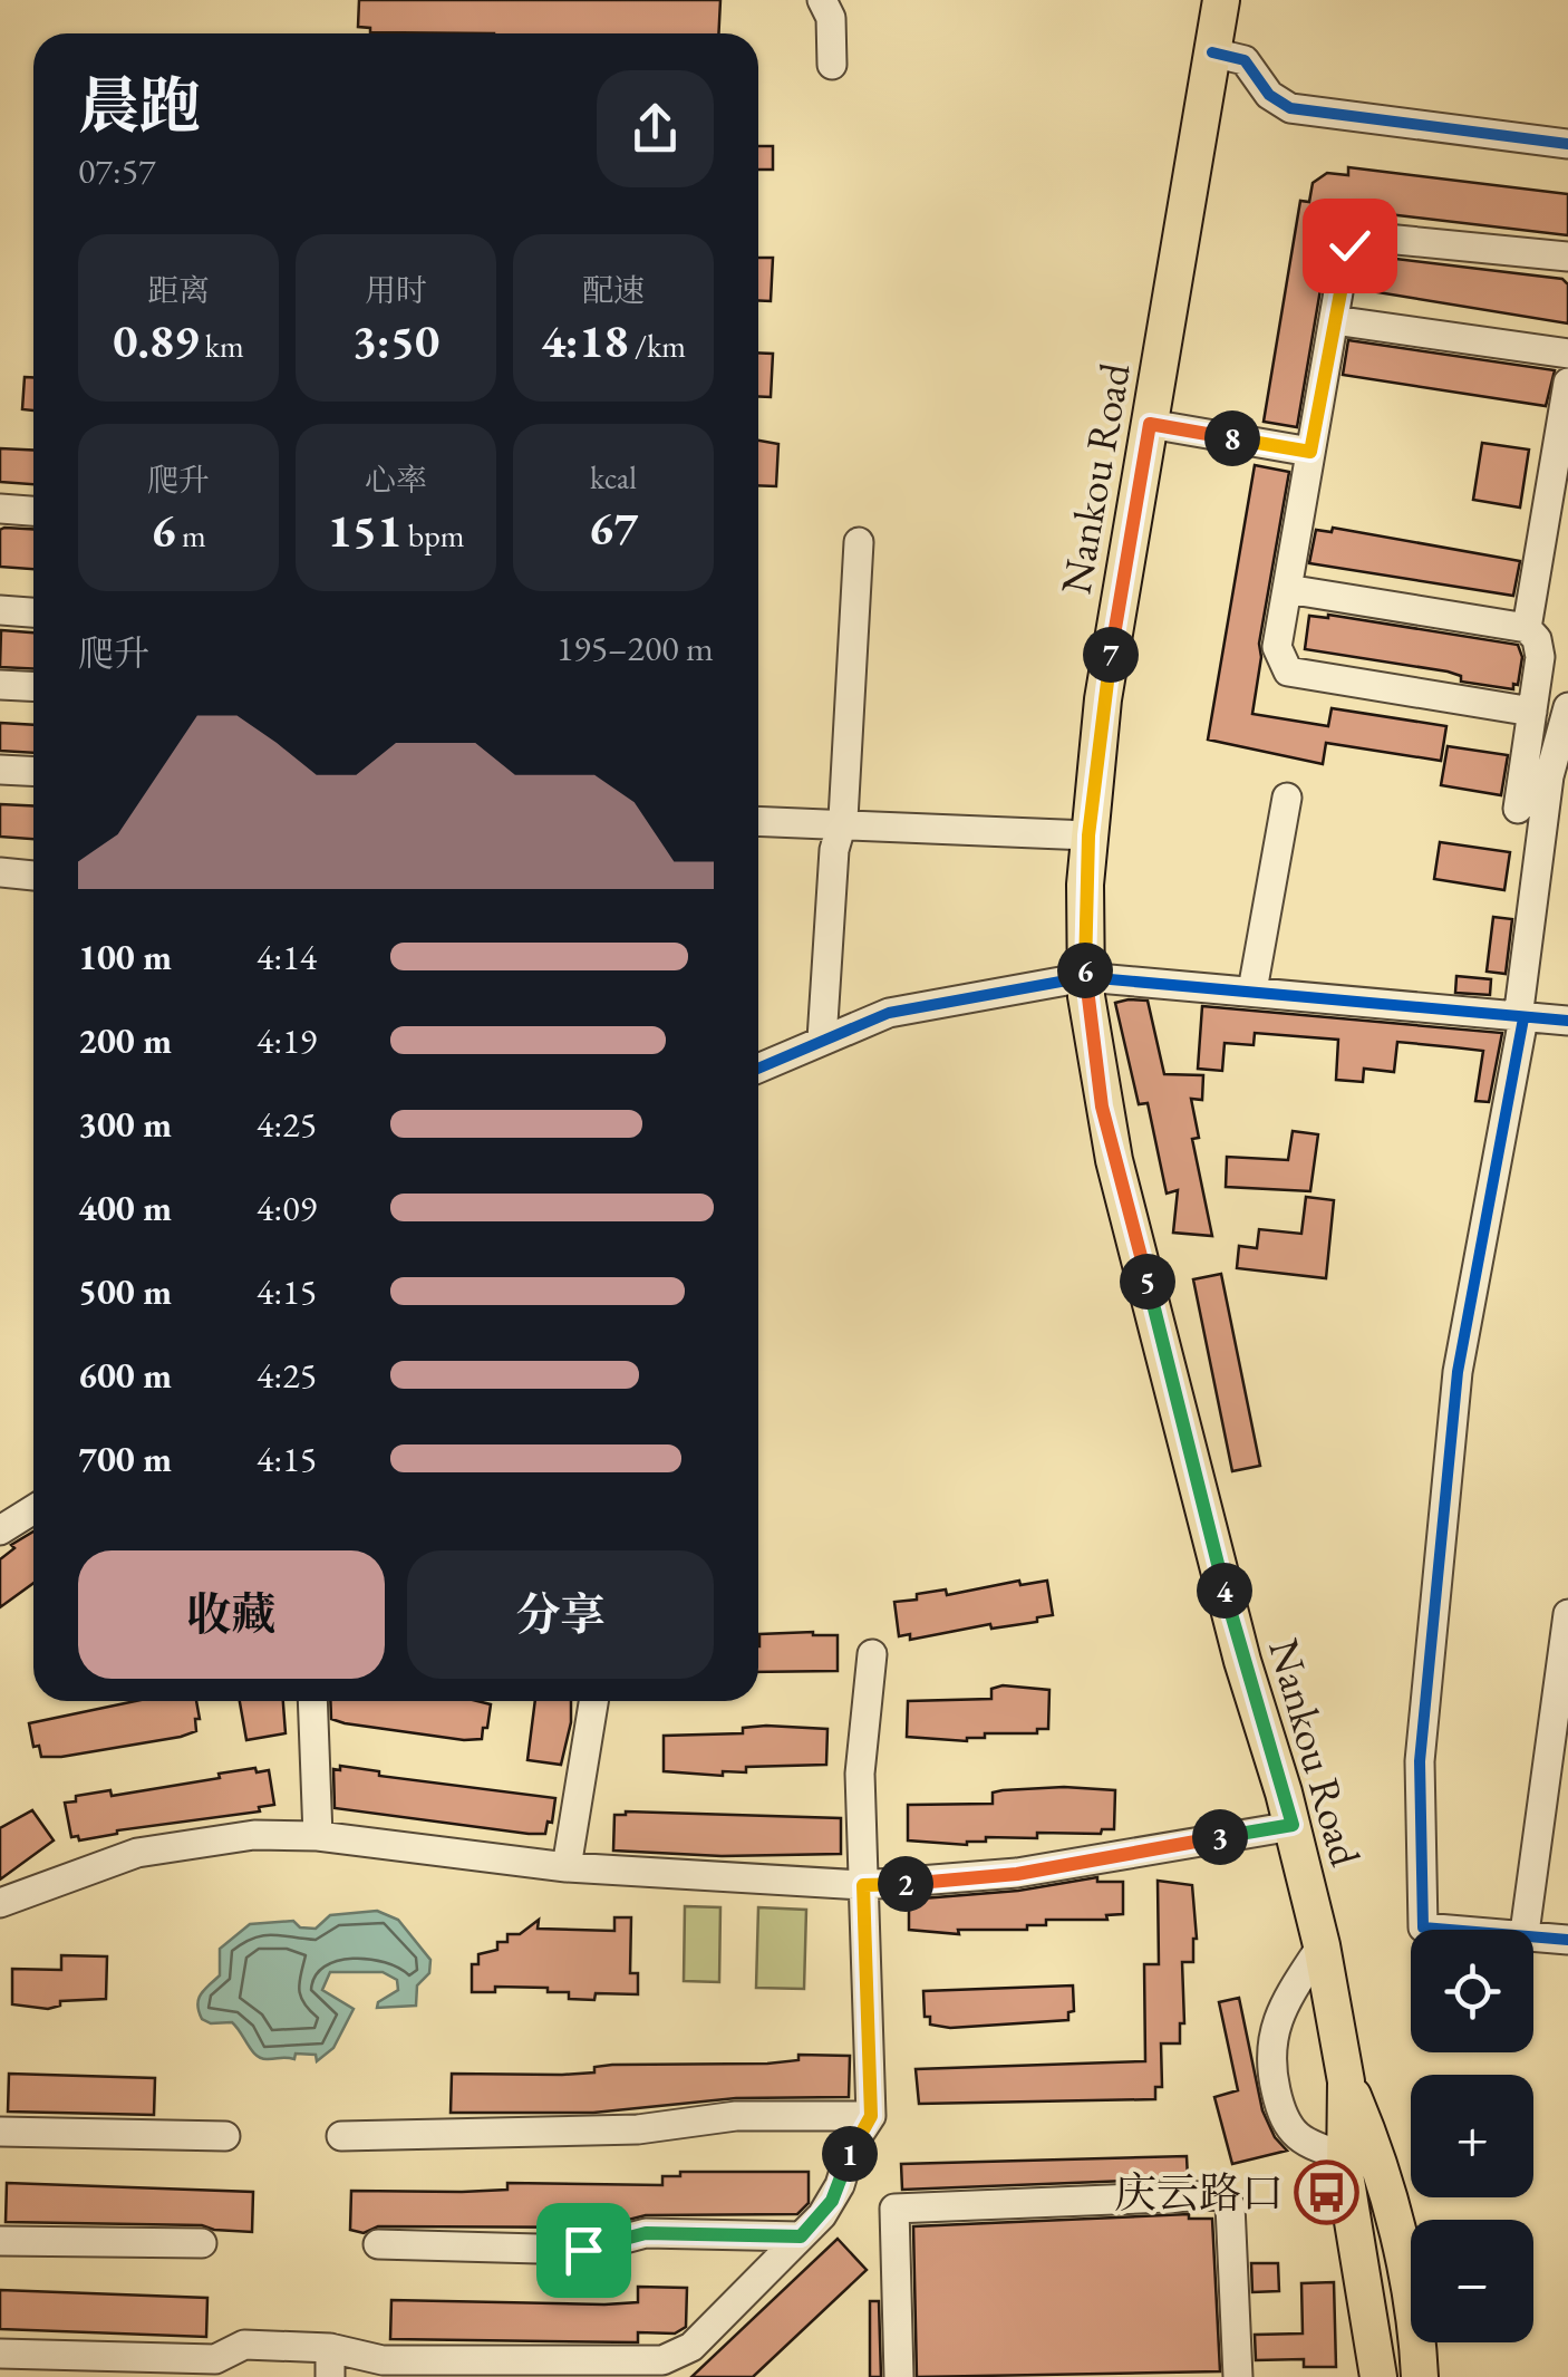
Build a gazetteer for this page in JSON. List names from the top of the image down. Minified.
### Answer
{"streets":{"main road":["Nankou Road"]},"places":{"bus stop":["庆云路口"]},"page":{"heading":["晨跑","07:57"],"stats":[["距离","0.89 km"],["用时","3:50"],["配速","4:18 /km"],["爬升","6 m"],["心率","151 bpm"],["kcal","67"]],"pins":["8","7","6","5","4","3","2","1"],"chart":["爬升","195–200 m"],"list":[{"name":"100 m","note":"4:14"},{"name":"200 m","note":"4:19"},{"name":"300 m","note":"4:25"},{"name":"400 m","note":"4:09"},{"name":"500 m","note":"4:15"},{"name":"600 m","note":"4:25"},{"name":"700 m","note":"4:15"}],"buttons":["收藏","分享"],"map_buttons":["+","−"]}}
